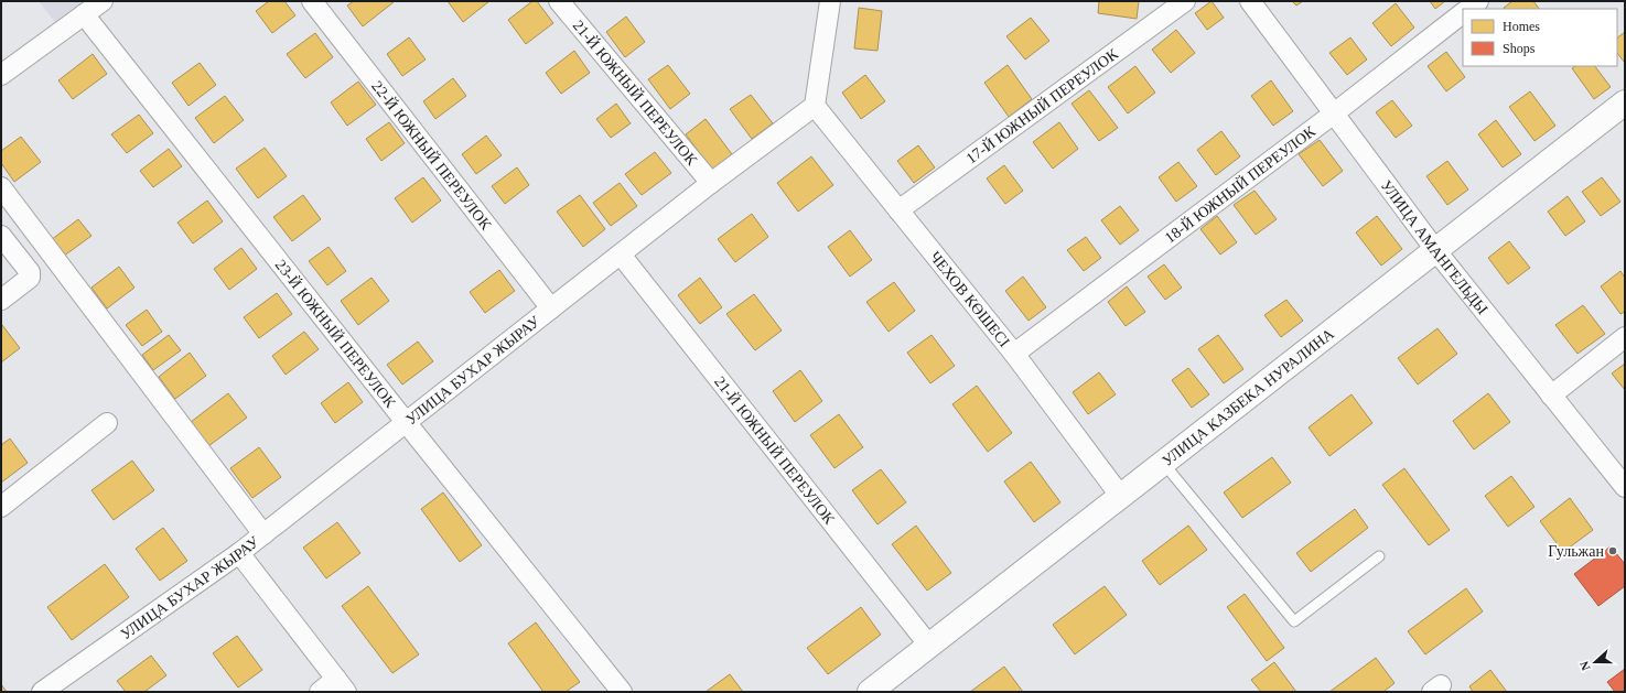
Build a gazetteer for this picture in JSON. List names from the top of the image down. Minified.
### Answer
{"streets":{"street":["21-Й ЮЖНЫЙ ПЕРЕУЛОК","17-Й ЮЖНЫЙ ПЕРЕУЛОК","22-Й ЮЖНЫЙ ПЕРЕУЛОК","18-Й ЮЖНЫЙ ПЕРЕУЛОК","УЛИЦА АМАНГЕЛЬДЫ","ЧЕХОВ КӨШЕСІ","23-Й ЮЖНЫЙ ПЕРЕУЛОК","УЛИЦА БУХАР ЖЫРАУ","УЛИЦА КАЗБЕКА НУРАЛИНА"]},"crossings":[["21-Й ЮЖНЫЙ ПЕРЕУЛОК","УЛИЦА БУХАР ЖЫРАУ"],["21-Й ЮЖНЫЙ ПЕРЕУЛОК","УЛИЦА КАЗБЕКА НУРАЛИНА"],["17-Й ЮЖНЫЙ ПЕРЕУЛОК","ЧЕХОВ КӨШЕСІ"],["22-Й ЮЖНЫЙ ПЕРЕУЛОК","УЛИЦА БУХАР ЖЫРАУ"],["18-Й ЮЖНЫЙ ПЕРЕУЛОК","УЛИЦА АМАНГЕЛЬДЫ"],["18-Й ЮЖНЫЙ ПЕРЕУЛОК","ЧЕХОВ КӨШЕСІ"],["УЛИЦА АМАНГЕЛЬДЫ","УЛИЦА КАЗБЕКА НУРАЛИНА"],["ЧЕХОВ КӨШЕСІ","УЛИЦА БУХАР ЖЫРАУ"],["ЧЕХОВ КӨШЕСІ","УЛИЦА КАЗБЕКА НУРАЛИНА"],["23-Й ЮЖНЫЙ ПЕРЕУЛОК","УЛИЦА БУХАР ЖЫРАУ"]],"places":["Гульжан"],"legend":["Homes","Shops"],"north":"left"}
